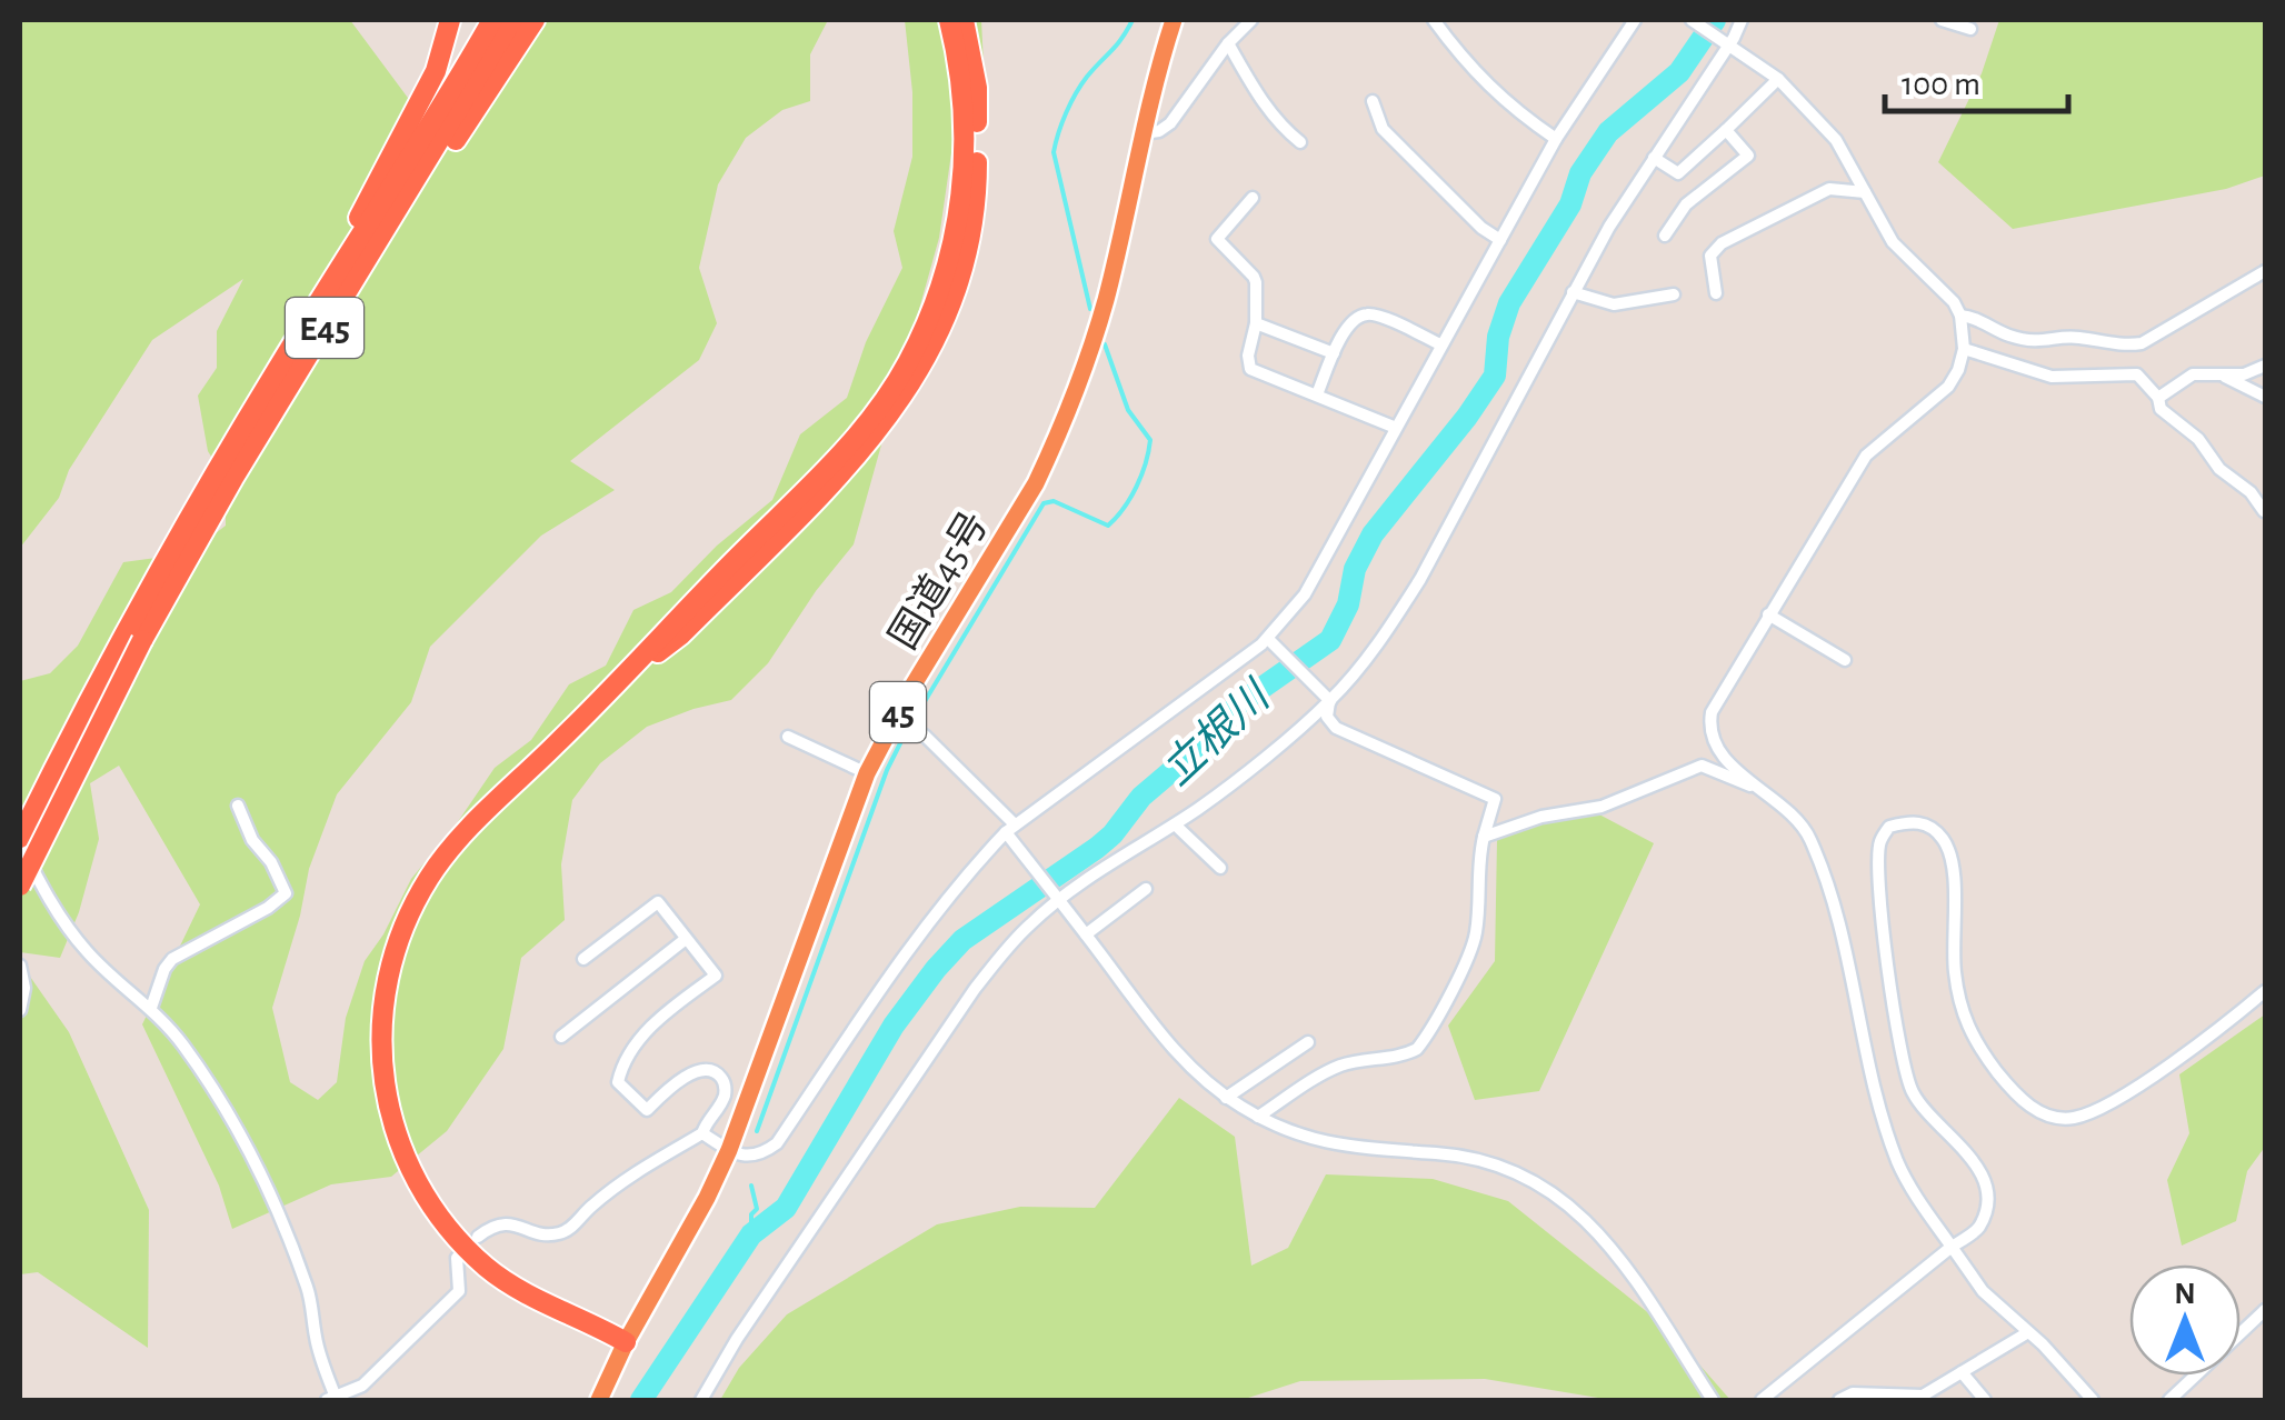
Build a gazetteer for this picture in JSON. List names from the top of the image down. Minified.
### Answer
{"streets":{"highway":["E45","国道45号","45"]},"water":["立根川"],"scale_bar":"100 m","north":"top"}
